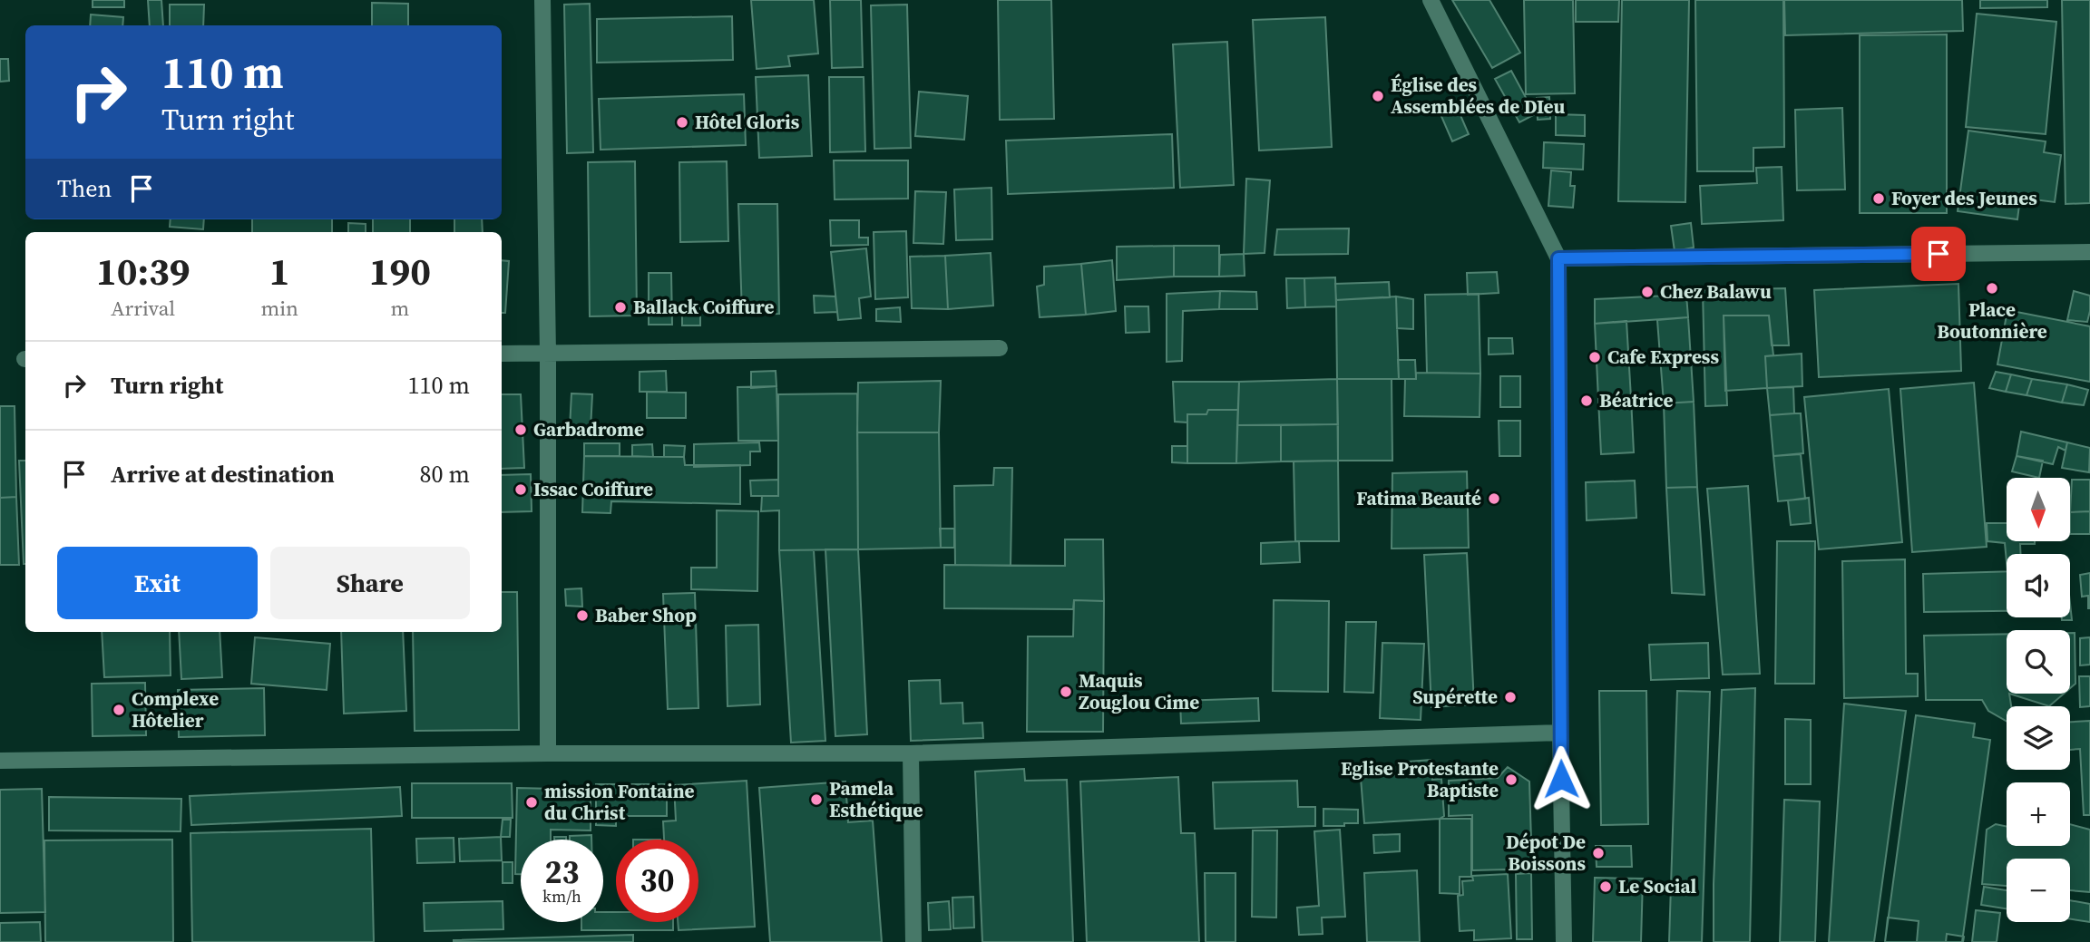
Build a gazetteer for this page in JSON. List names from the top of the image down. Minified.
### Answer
{"places":["Église des Assemblées de DIeu","Hôtel Gloris","Foyer des Jeunes","Place Boutonnière","Chez Balawu","Ballack Coiffure","Cafe Express","Béatrice","Garbadrome","Issac Coiffure","Fatima Beauté","Baber Shop","Maquis Zouglou Cime","Supérette","Complexe Hôtelier","Eglise Protestante Baptiste","Pamela Esthétique","mission Fontaine du Christ","Dépot De Boissons","Le Social"],"north":"bottom","page":{"turn":["110 m","Turn right"],"then":"Then","eta":["10:39","Arrival","1","min","190","m"],"list":[{"name":"Turn right","value":"110 m"},{"name":"Arrive at destination","value":"80 m"}],"map_buttons":["+","−"],"buttons":["Exit","Share"],"speed":"23 km/h","limit":"30"}}
